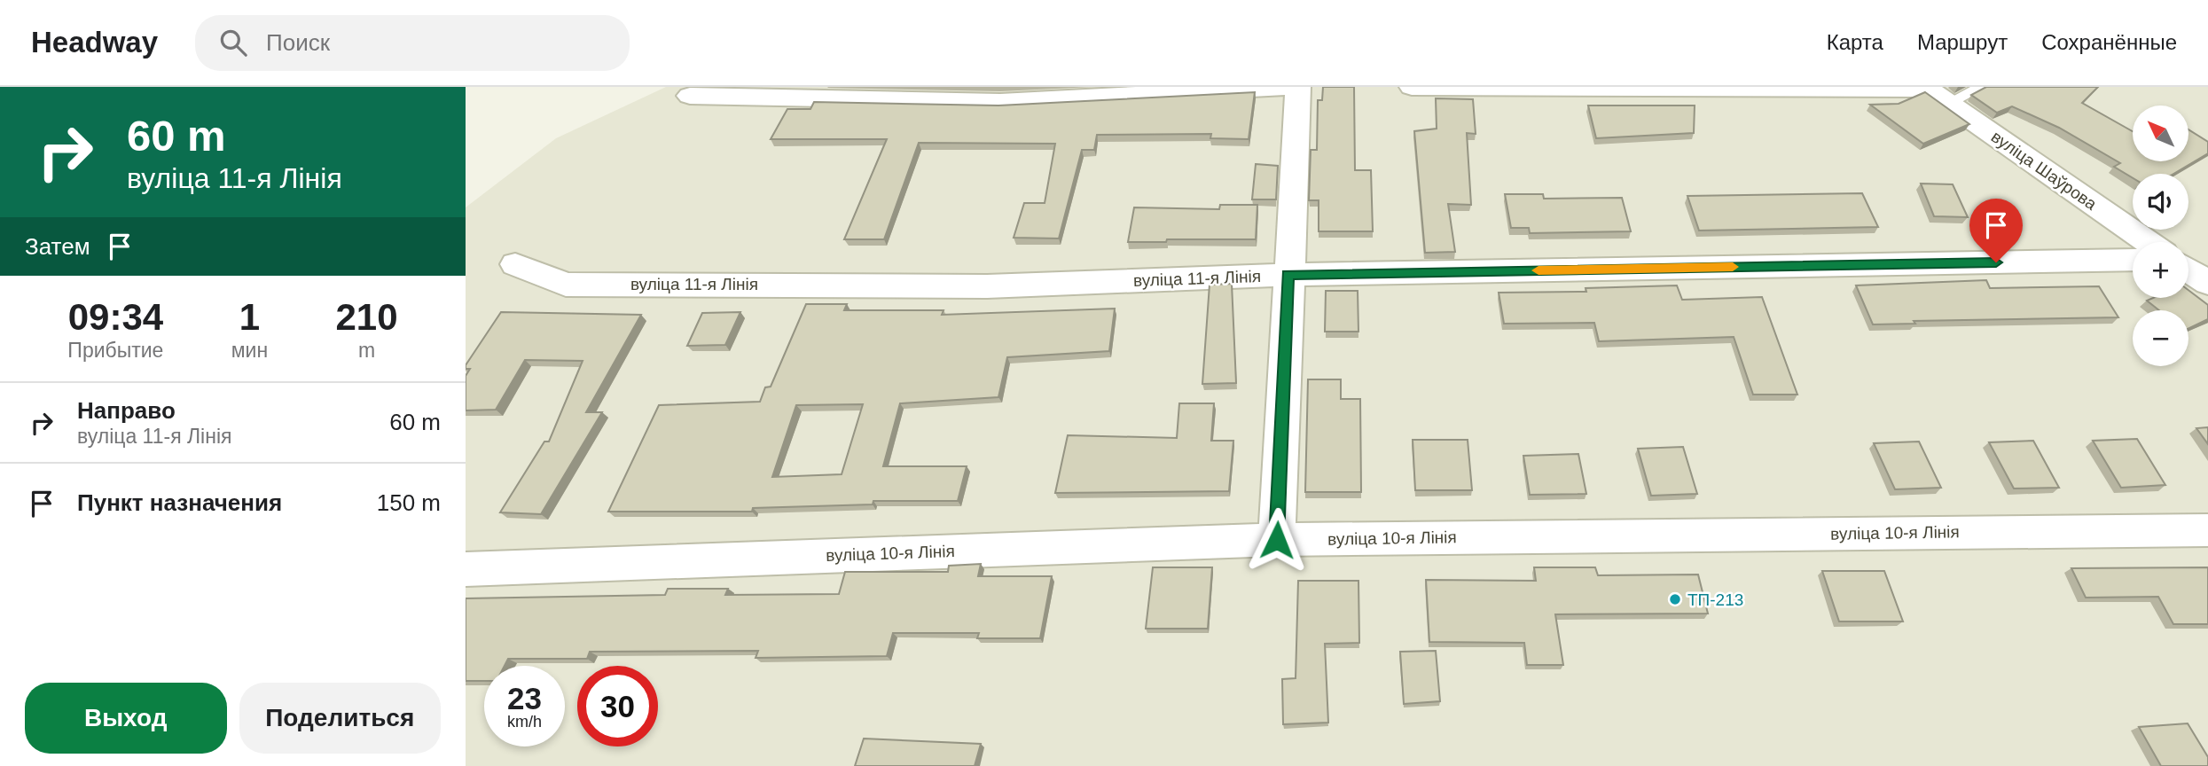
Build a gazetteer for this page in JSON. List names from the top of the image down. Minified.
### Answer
{"streets":{"street":["вуліца Шаўрова","вуліца 11-я Лінія","вуліца 10-я Лінія"]},"places":["ТП-213"],"north":"top left","page":{"header":"Headway","search":"Поиск","nav":["Карта","Маршрут","Сохранённые"],"turn":["60 m","вуліца 11-я Лінія"],"map_buttons":["+","−"],"then":"Затем","eta":["09:34","Прибытие","1","мин","210","m"],"list":[{"name":"Направо","note":"вуліца 11-я Лінія","value":"60 m"},{"name":"Пункт назначения","value":"150 m"}],"speed":"23 km/h","limit":"30","buttons":["Выход","Поделиться"]}}
